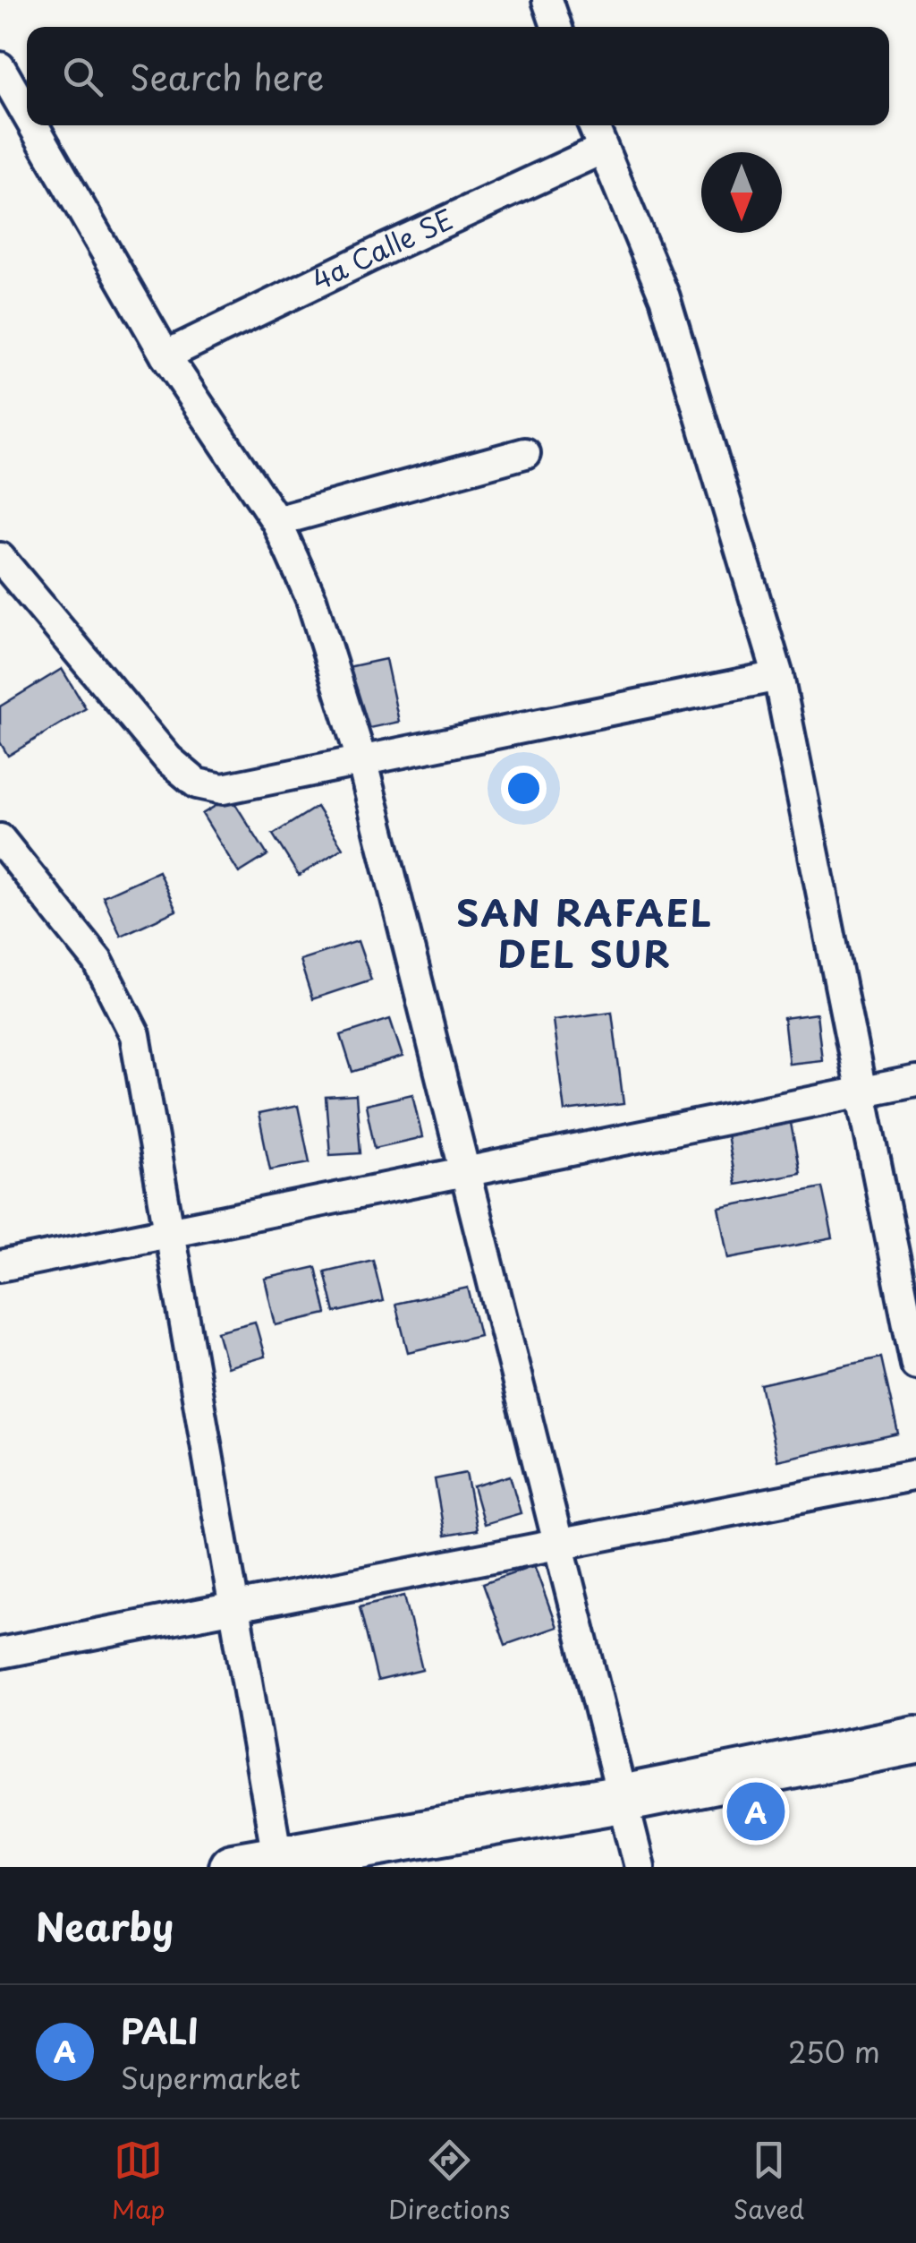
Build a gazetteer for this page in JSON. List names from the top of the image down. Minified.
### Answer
{"streets":{"street":["4a Calle SE"]},"districts":["SAN RAFAEL DEL SUR"],"north":"bottom","page":{"search":"Search here","pins":"A","heading":"Nearby","list":[{"mark":"A","name":"PALI","note":"Supermarket","value":"250 m"}],"nav":["Map","Directions","Saved"]}}
